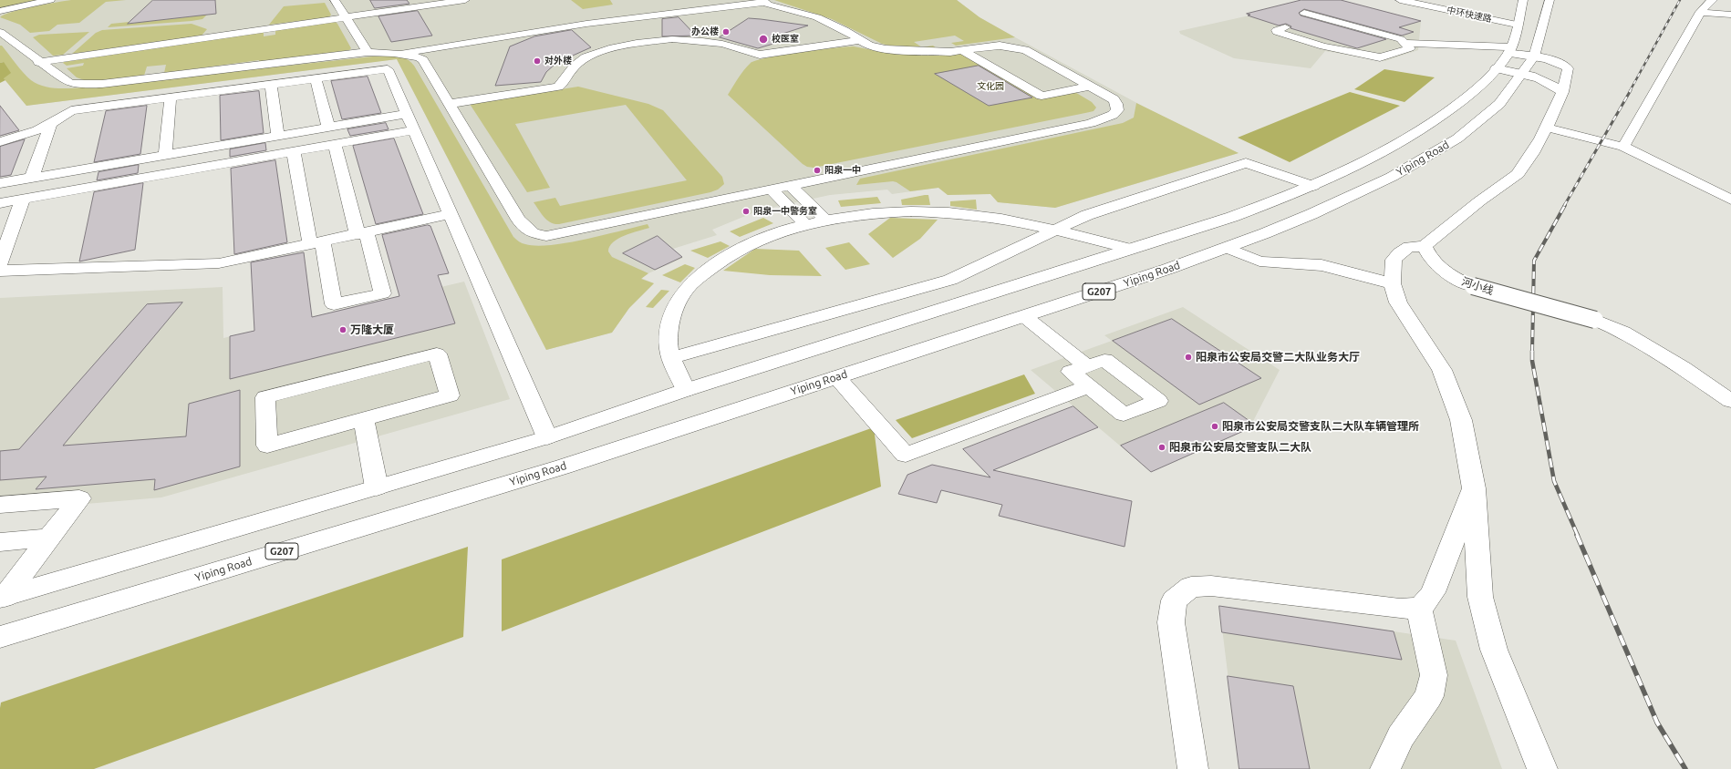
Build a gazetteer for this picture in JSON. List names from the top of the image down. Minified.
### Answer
{"streets":{"main road":["中环快速路","Yiping Road","河小线","G207"]},"parks":["文化园"],"places":["办公楼","校医室","对外楼","阳泉一中","阳泉一中警务室","万隆大厦","阳泉市公安局交警二大队业务大厅","阳泉市公安局交警支队二大队车辆管理所","阳泉市公安局交警支队二大队"]}
